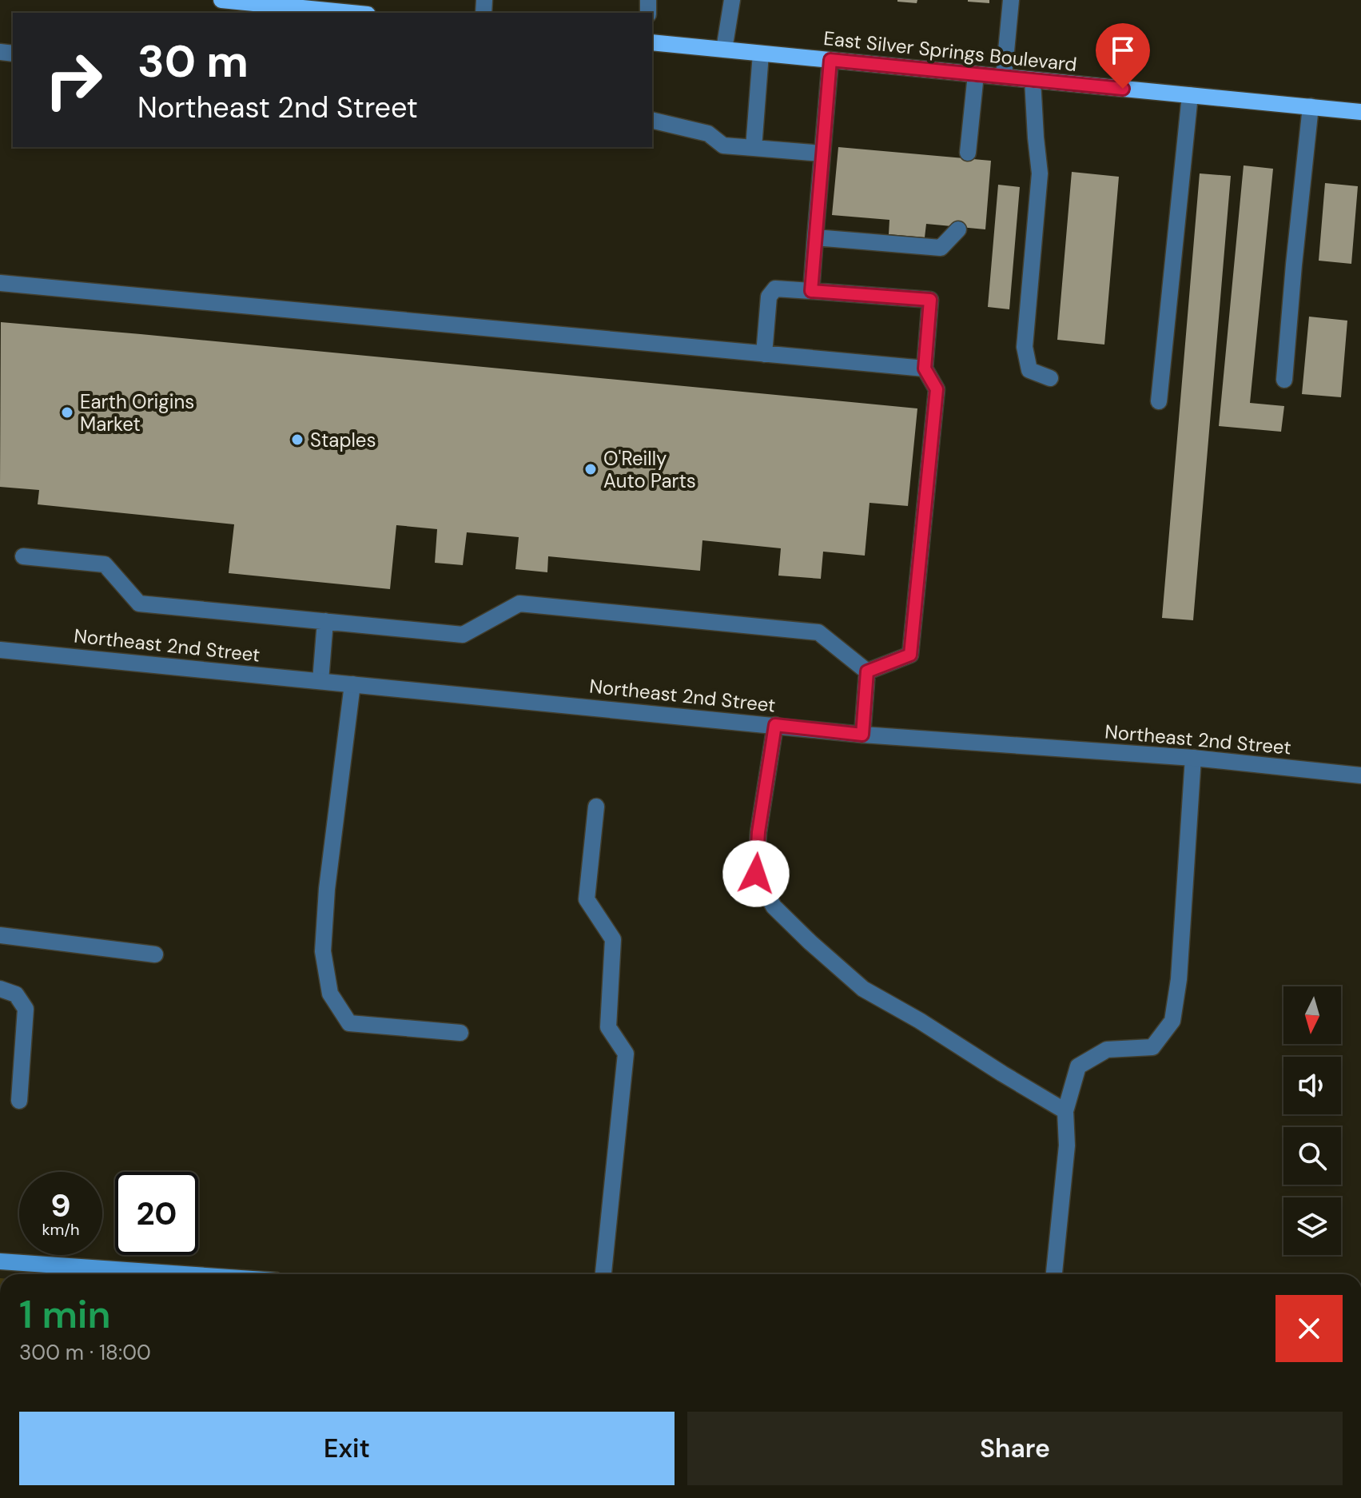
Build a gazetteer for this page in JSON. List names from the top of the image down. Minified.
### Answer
{"streets":{"main road":["East Silver Springs Boulevard"],"street":["Northeast 2nd Street"]},"places":["Earth Origins Market","Staples","O'Reilly Auto Parts"],"north":"bottom","page":{"turn":["30 m","Northeast 2nd Street"],"speed":"9 km/h","limit":"20","heading":["1 min","300 m · 18:00"],"buttons":["Exit","Share"]}}
